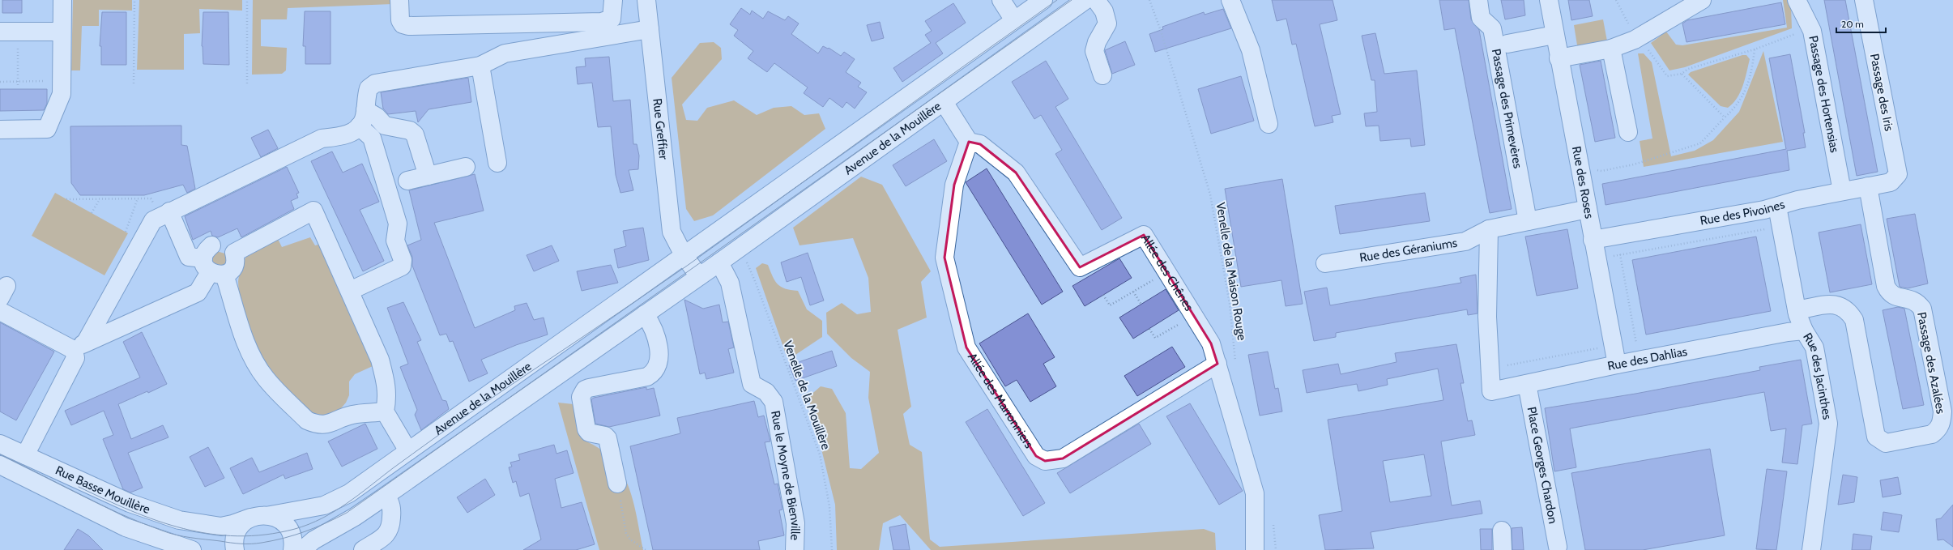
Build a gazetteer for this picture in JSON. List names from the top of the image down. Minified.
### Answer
{"streets":{"street":["Passage des Iris","Passage des Hortensias","Passage des Primevères","Rue Greffier","Avenue de la Mouillère","Rue des Roses","Rue des Pivoines","Rue des Géraniums","Allée des Chênes","Rue des Dahlias","Passage des Azalées","Rue des Jacinthes","Allée des Marronniers","Place Georges Chardon","Rue le Moyne de Bienville","Rue Basse Mouillère"],"path":["Venelle de la Maison Rouge","Venelle de la Mouillère"]},"crossings":[["Passage des Iris","Rue des Pivoines"],["Passage des Hortensias","Rue des Pivoines"],["Passage des Primevères","Rue des Géraniums"],["Rue Greffier","Avenue de la Mouillère"],["Avenue de la Mouillère","Rue le Moyne de Bienville"],["Avenue de la Mouillère","Rue Basse Mouillère"],["Rue des Roses","Rue des Pivoines"],["Rue des Roses","Rue des Géraniums"],["Rue des Roses","Rue des Dahlias"],["Rue des Pivoines","Passage des Azalées"],["Rue des Pivoines","Rue des Jacinthes"],["Allée des Chênes","Allée des Marronniers"],["Rue des Dahlias","Rue des Jacinthes"],["Rue des Dahlias","Place Georges Chardon"],["Passage des Azalées","Rue des Jacinthes"]],"scale_bar":"20 m"}
